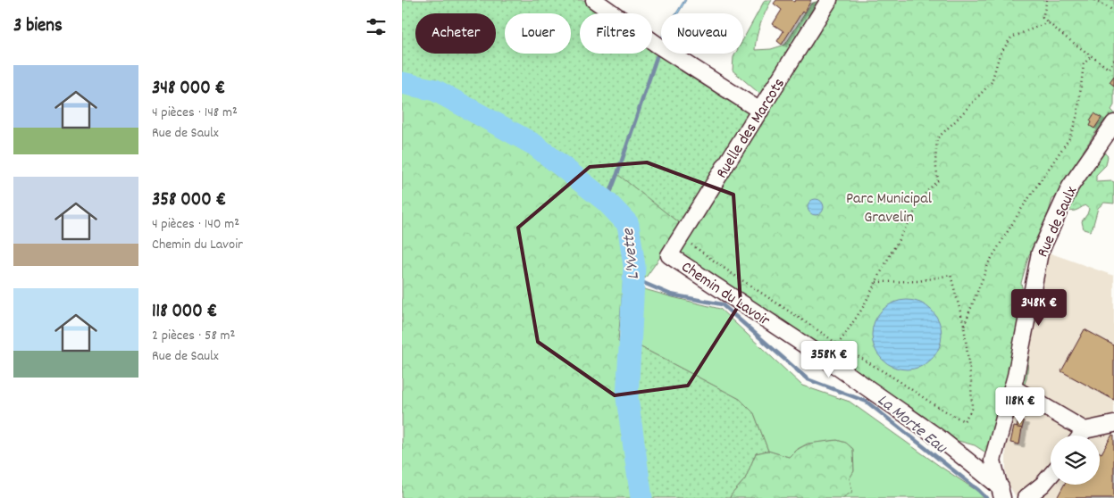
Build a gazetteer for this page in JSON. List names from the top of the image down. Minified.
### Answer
{"streets":{"street":["Ruelle des Marcots","Rue de Saulx","Chemin du Lavoir"]},"crossings":[["Ruelle des Marcots","Chemin du Lavoir"],["Rue de Saulx","Chemin du Lavoir"]],"water":["L'Yvette","La Morte Eau"],"parks":["Parc Municipal Gravelin"],"page":{"heading":"3 biens","chip":["Acheter","Louer","Filtres","Nouveau"],"list":[{"name":"348 000 €","note":"4 pièces · 148 m² · Rue de Saulx"},{"name":"358 000 €","note":"4 pièces · 140 m² · Chemin du Lavoir"},{"name":"118 000 €","note":"2 pièces · 58 m² · Rue de Saulx"}],"price":["348K €","358K €","118K €"]}}
